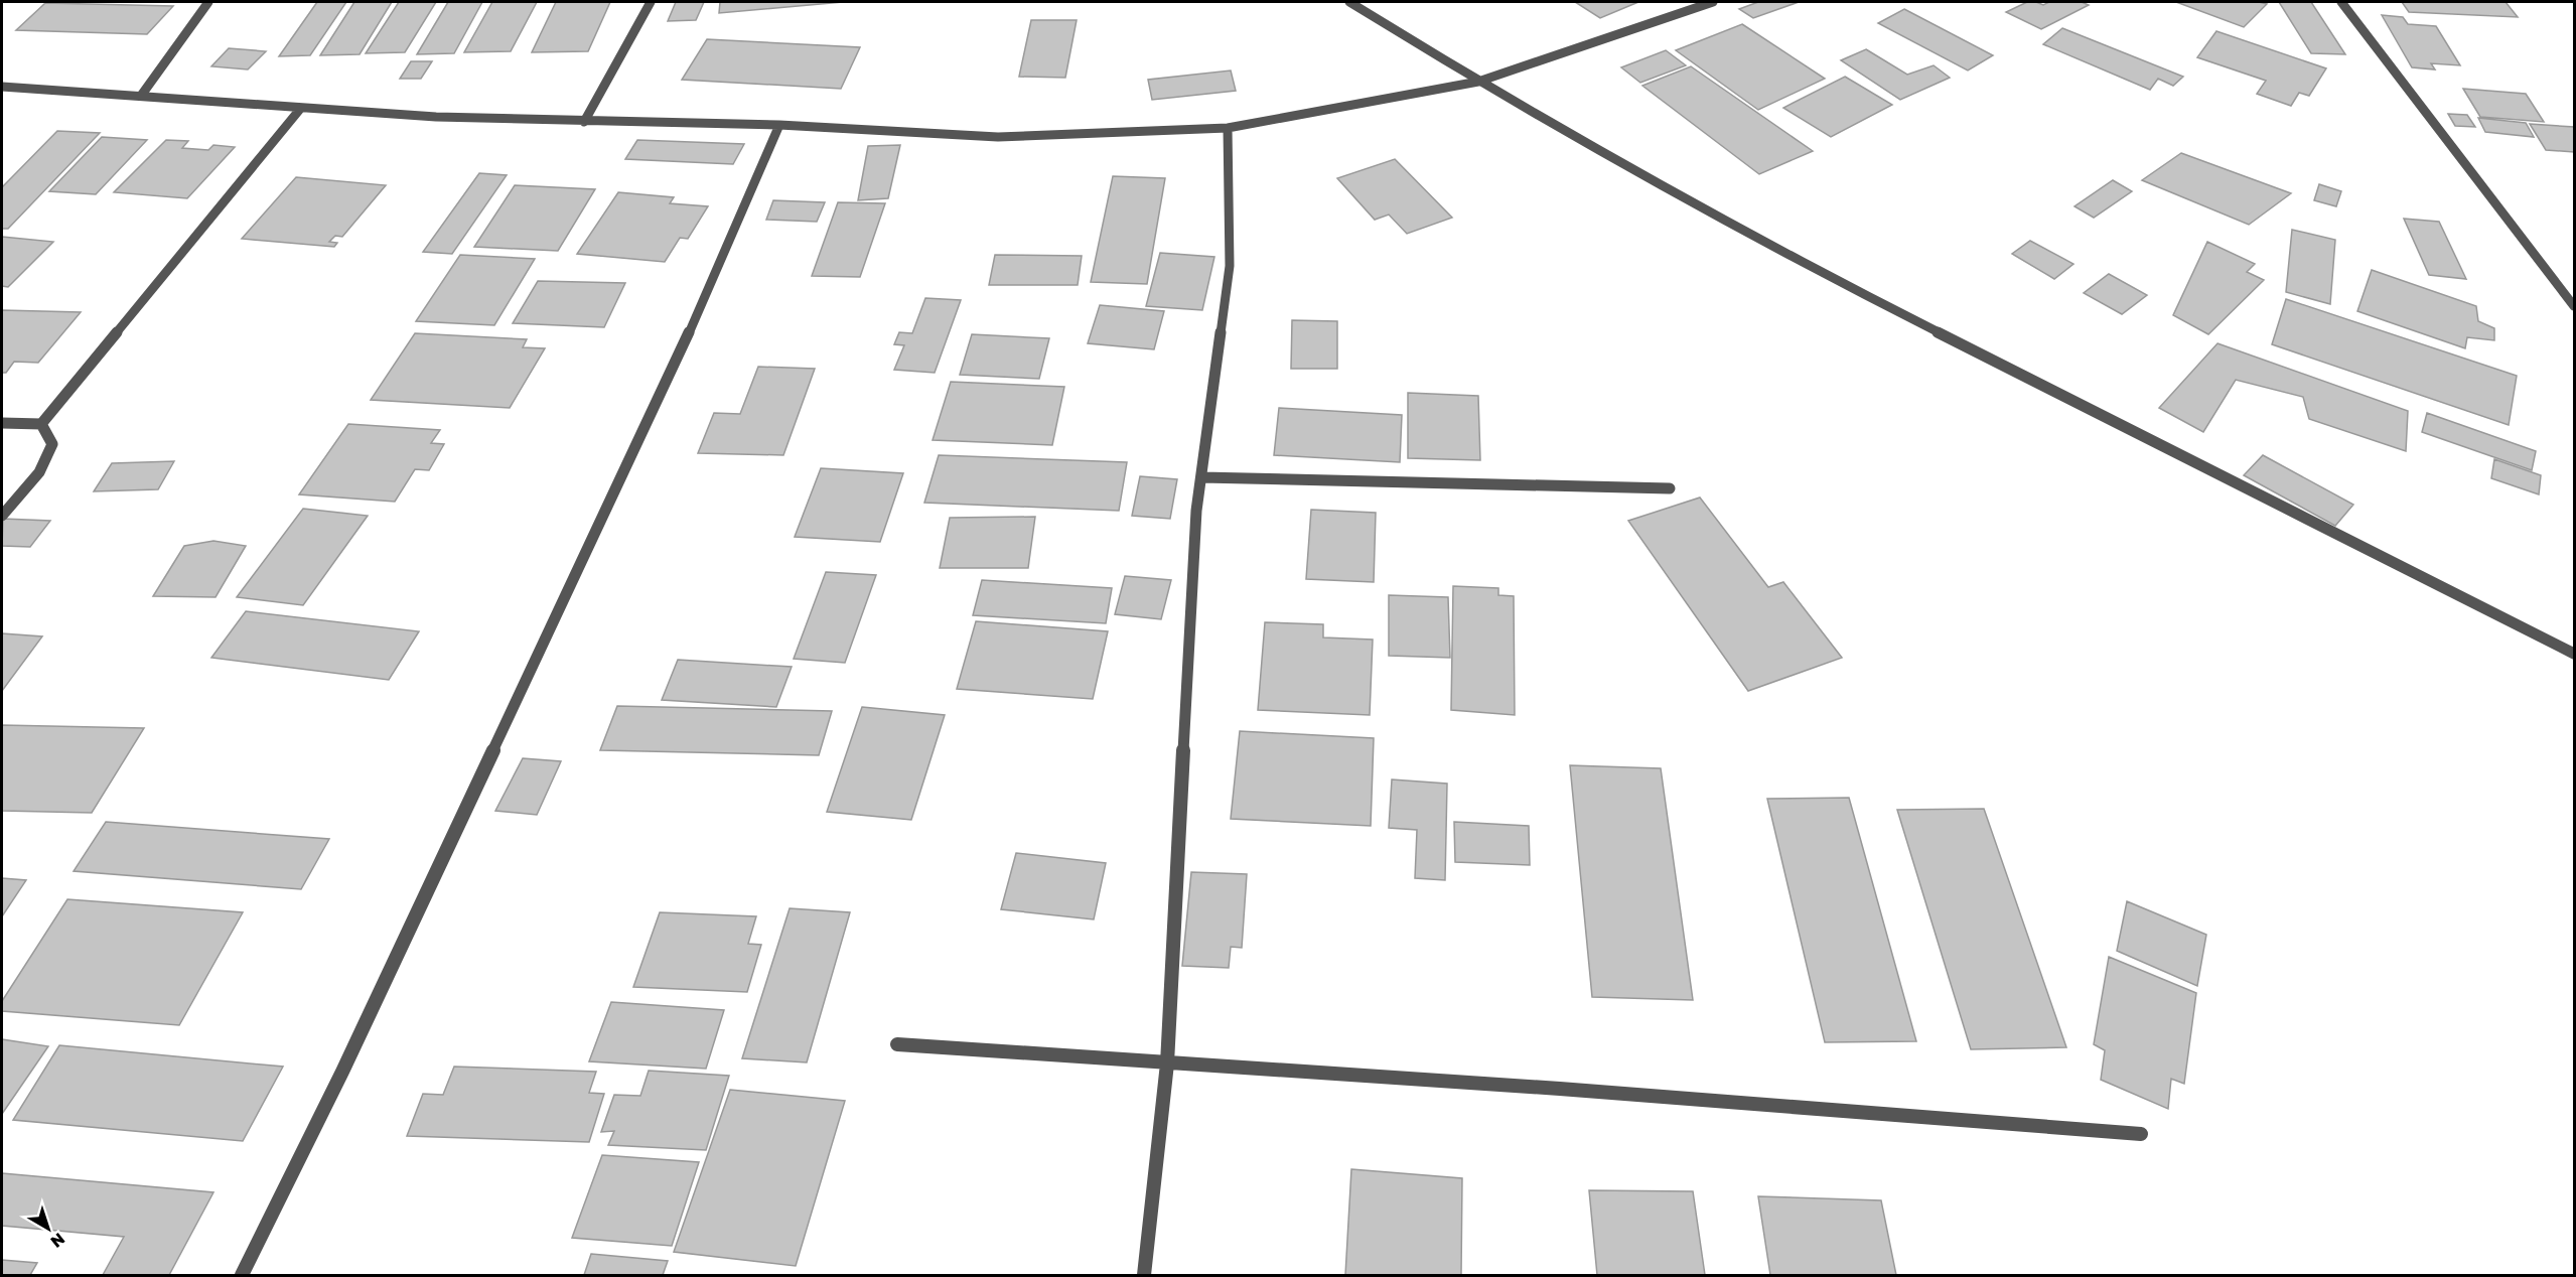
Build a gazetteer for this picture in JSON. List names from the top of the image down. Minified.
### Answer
{"north":"bottom right"}
